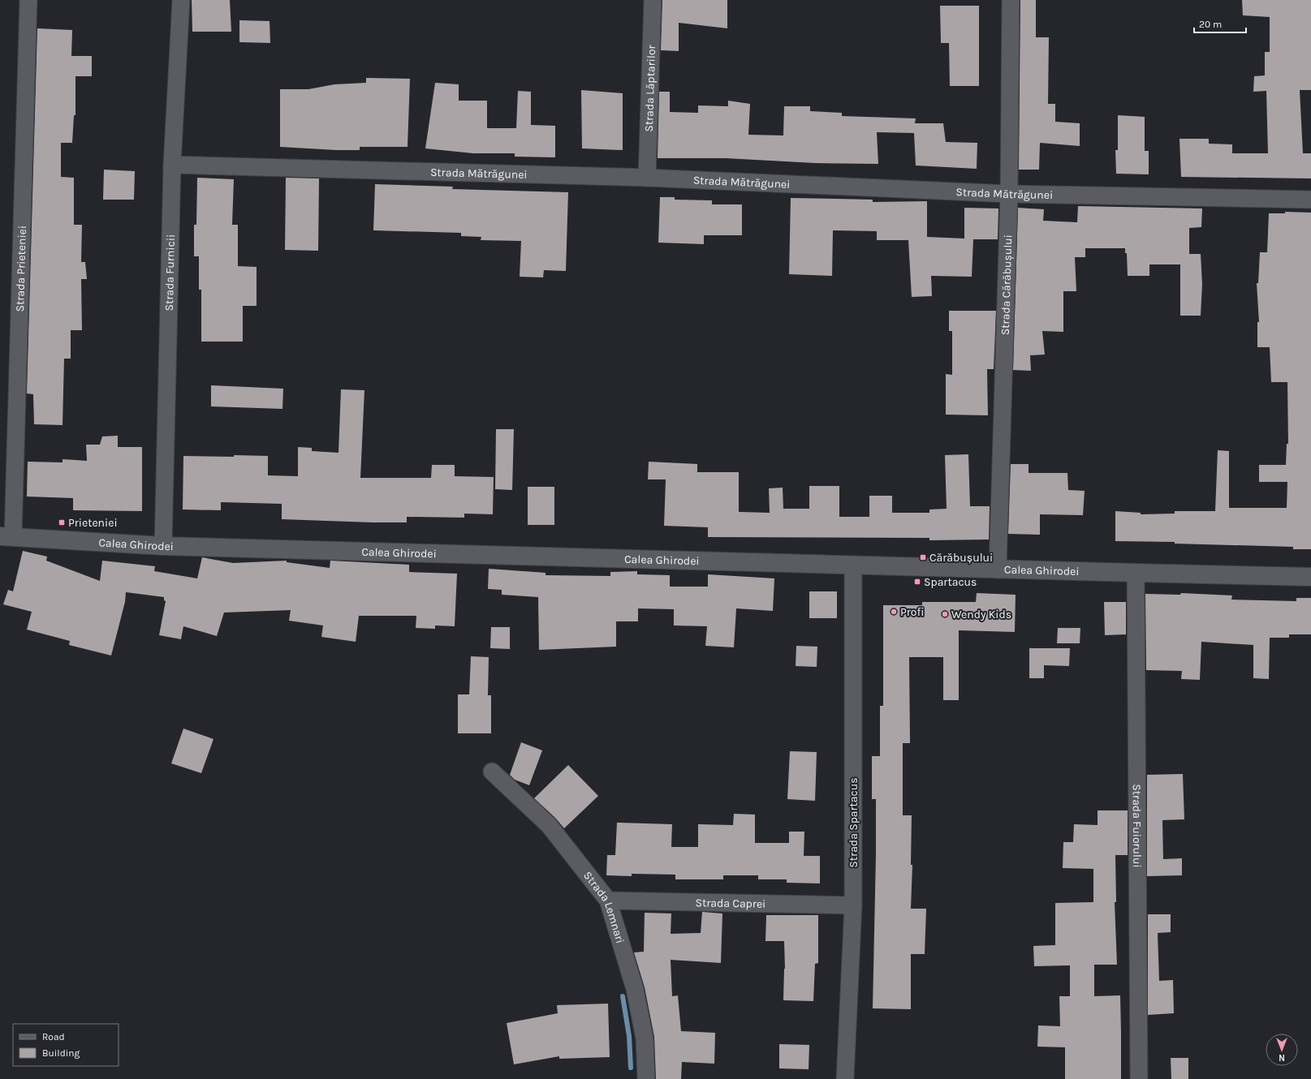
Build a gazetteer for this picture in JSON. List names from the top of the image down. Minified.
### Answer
{"streets":{"street":["Strada Lăptarilor","Strada Mătrăgunei","Strada Prieteniei","Strada Furnicii","Strada Cărăbușului","Calea Ghirodei","Strada Spartacus","Strada Fuiorului","Strada Caprei","Strada Lemnari"]},"crossings":[["Strada Lăptarilor","Strada Mătrăgunei"],["Strada Mătrăgunei","Strada Furnicii"],["Strada Mătrăgunei","Strada Cărăbușului"],["Strada Prieteniei","Calea Ghirodei"],["Strada Furnicii","Calea Ghirodei"],["Strada Cărăbușului","Calea Ghirodei"],["Calea Ghirodei","Strada Spartacus"],["Calea Ghirodei","Strada Fuiorului"],["Strada Spartacus","Strada Caprei"],["Strada Caprei","Strada Lemnari"]],"places":{"transit":["Prieteniei","Cărăbușului","Spartacus"],"other":["Profi","Wendy Kids"]},"legend":["Road","Building"],"scale_bar":"20 m","north":"bottom"}
